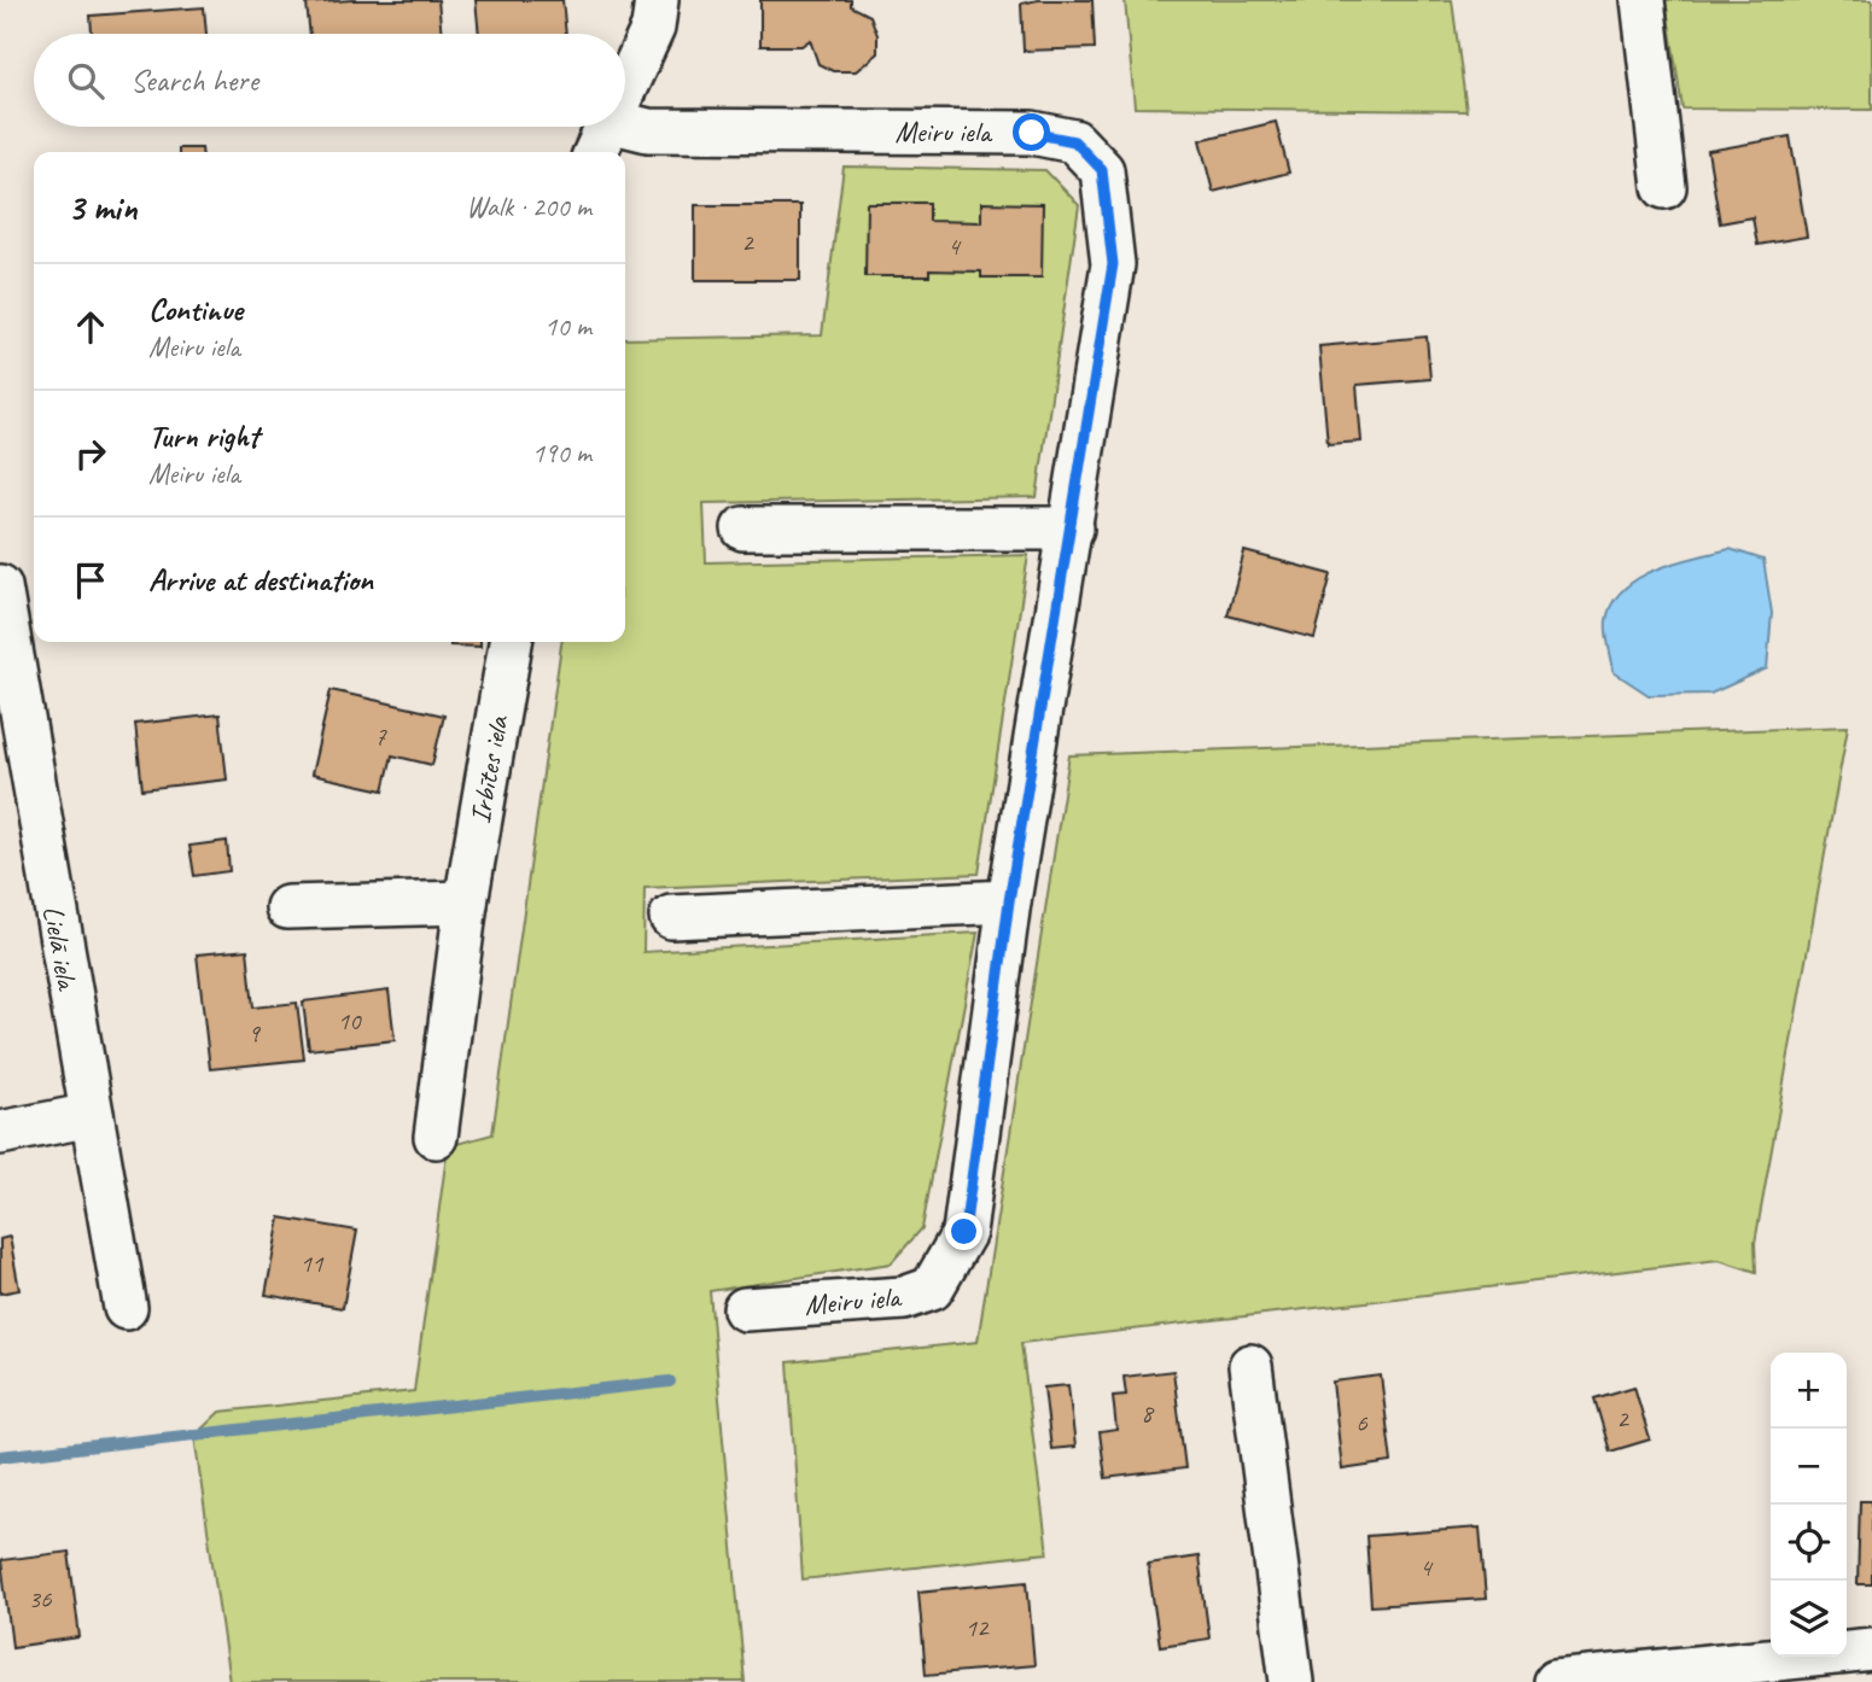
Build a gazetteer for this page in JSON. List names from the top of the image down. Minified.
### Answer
{"streets":{"street":["Meiru iela","Irbītes iela","Lielā iela"]},"house_numbers":["2","4","7","10","9","11","8","2","6","4","36","12"],"page":{"search":"Search here","heading":["3 min","Walk · 200 m"],"list":[["Continue","Meiru iela","10 m"],["Turn right","Meiru iela","190 m"],"Arrive at destination"],"map_buttons":["+","−"]}}
